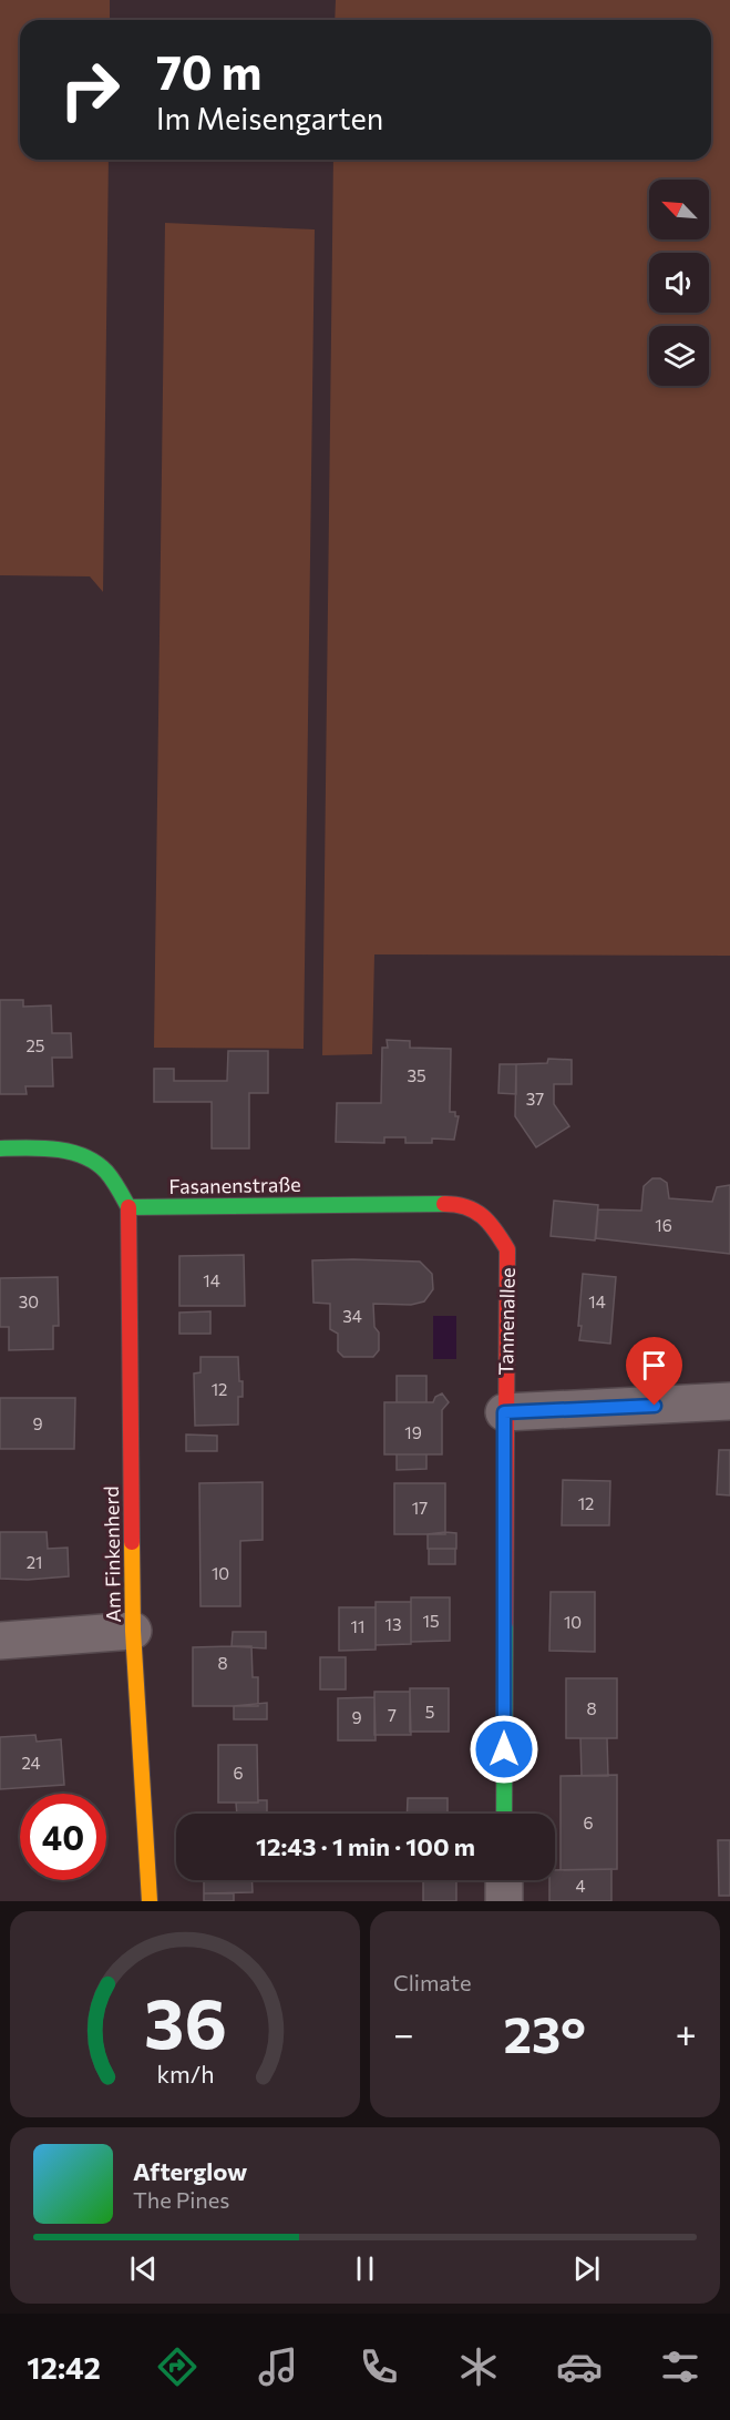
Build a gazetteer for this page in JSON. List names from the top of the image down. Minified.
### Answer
{"streets":{"street":["Fasanenstraße","Tannenallee","Am Finkenherd"]},"crossings":[["Fasanenstraße","Tannenallee"],["Fasanenstraße","Am Finkenherd"]],"house_numbers":["25","35","37","16","14","30","14","34","12","9","19","12","17","21","10","15","10","13","11","8","8","5","7","9","24","6","6","4"],"north":"top left","page":{"turn":["70 m","Im Meisengarten"],"limit":"40","trip":"12:43 · 1 min · 100 m","tile":"Climate","heat":["−","23°","+"],"song":["Afterglow","The Pines"],"tabs":"12:42","gauge":["36","km/h"]}}
